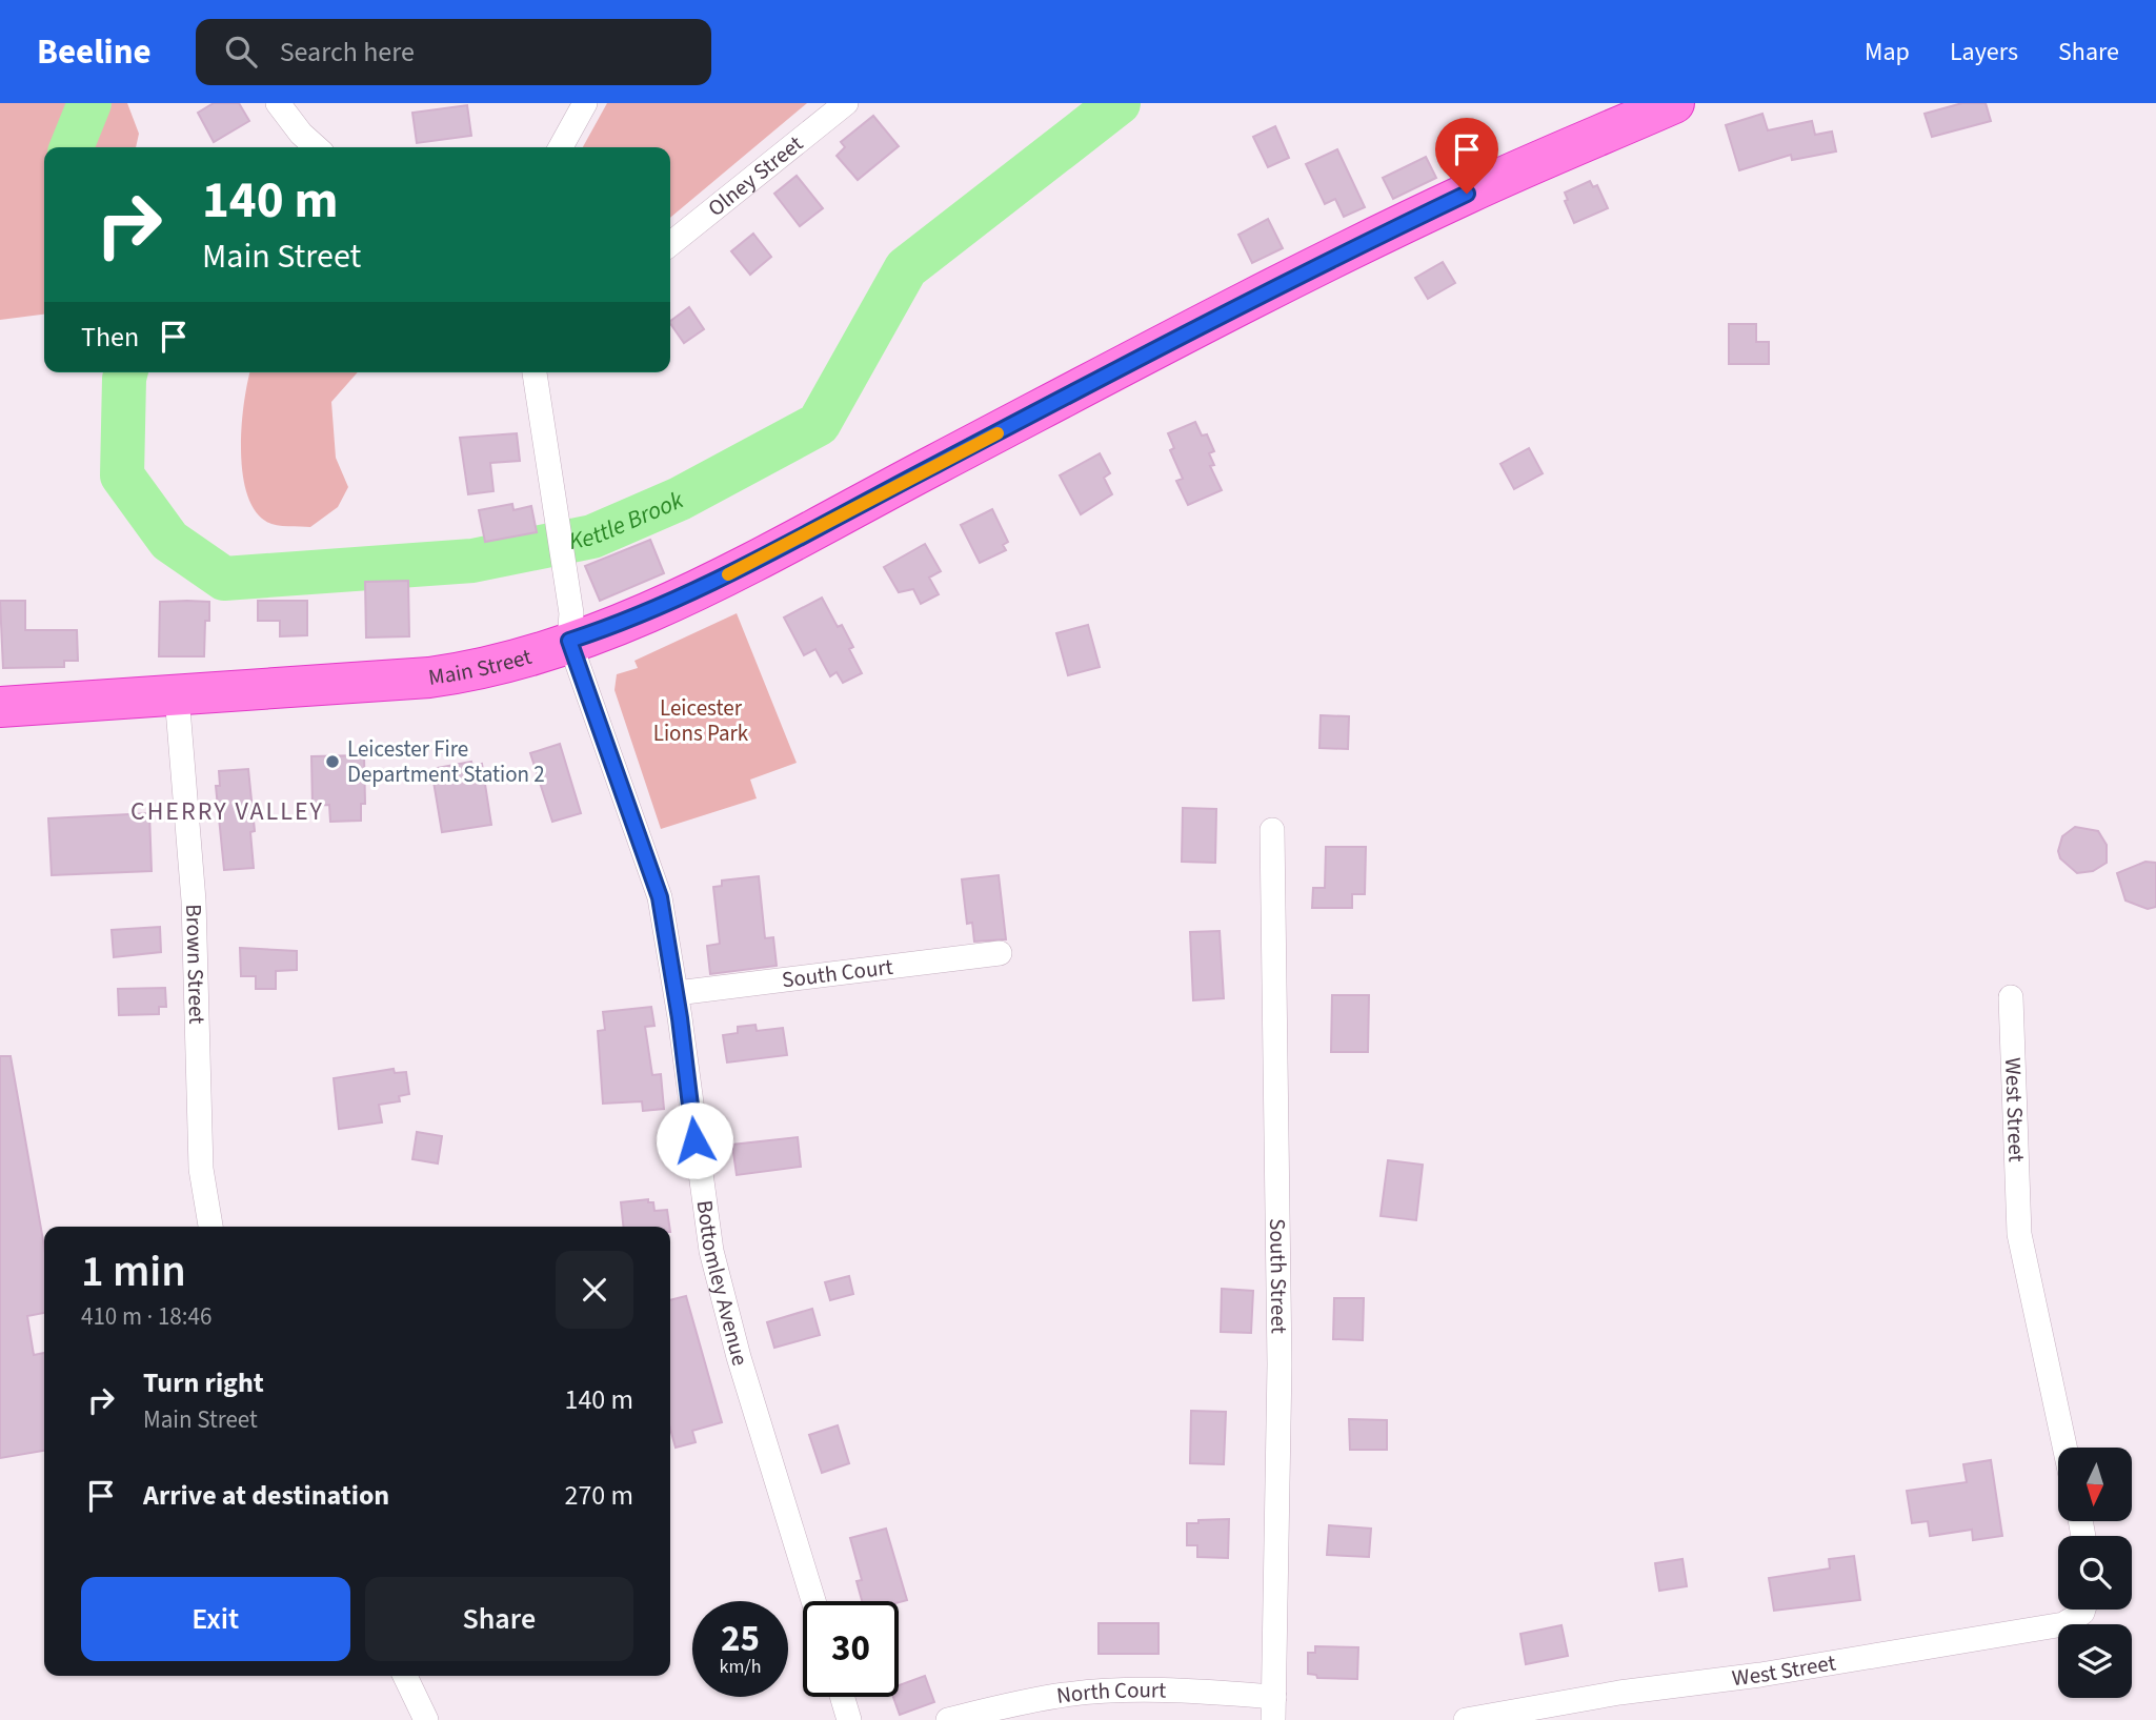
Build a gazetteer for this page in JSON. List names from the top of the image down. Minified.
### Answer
{"streets":{"highway":["Main Street"],"street":["Olney Street","Brown Street","South Court","West Street","South Street","Bottomley Avenue","North Court"]},"crossings":[["Main Street","Brown Street"],["Main Street","Bottomley Avenue"],["South Court","Bottomley Avenue"],["South Street","North Court"]],"districts":["CHERRY VALLEY"],"water":["Kettle Brook"],"parks":["Leicester Lions Park"],"places":["Leicester Fire Department Station 2"],"north":"bottom","page":{"header":"Beeline","search":"Search here","nav":["Map","Layers","Share"],"turn":["140 m","Main Street"],"then":"Then","heading":["1 min","410 m · 18:46"],"list":[{"name":"Turn right","note":"Main Street","value":"140 m"},{"name":"Arrive at destination","value":"270 m"}],"buttons":["Exit","Share"],"speed":"25 km/h","limit":"30"}}
